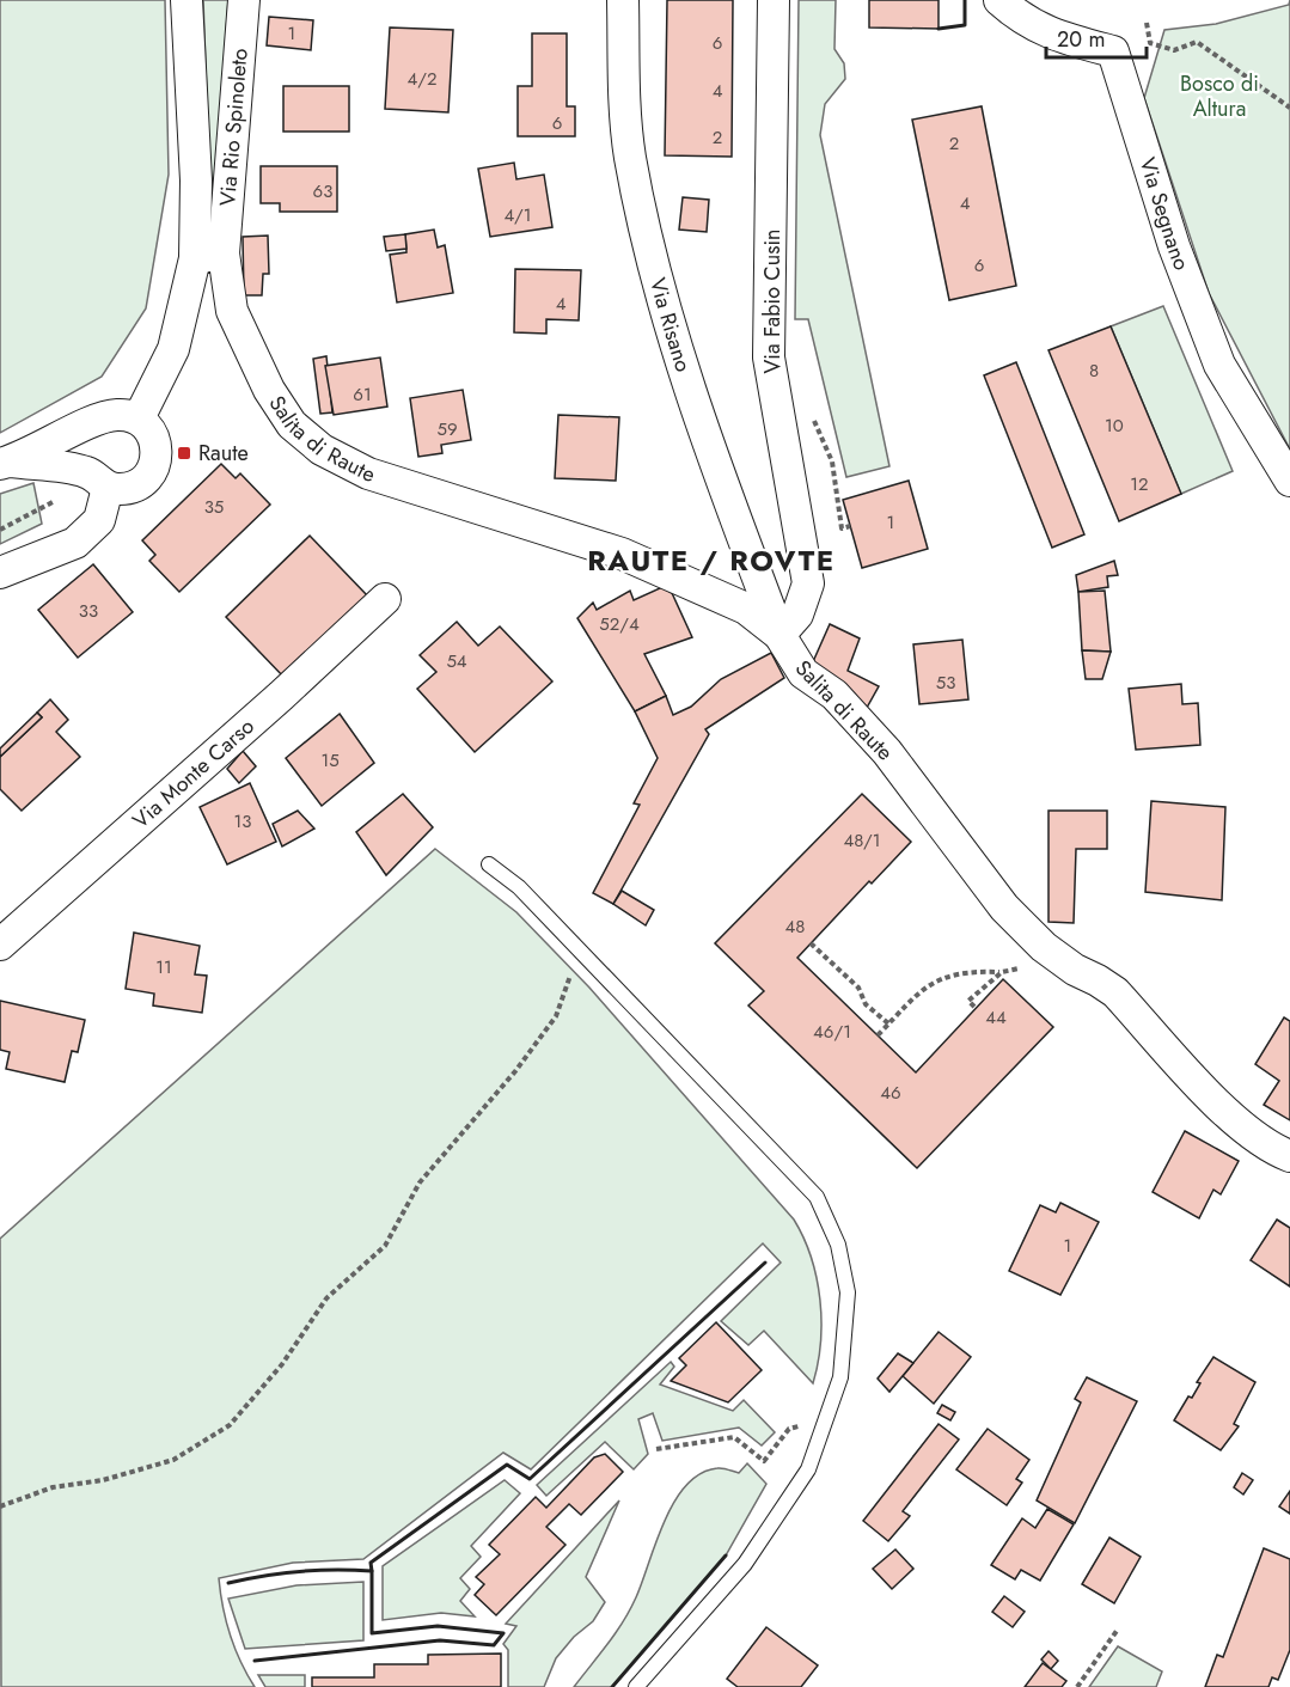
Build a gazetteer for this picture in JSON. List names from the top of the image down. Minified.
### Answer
{"streets":{"street":["Via Rio Spinoleto","Via Segnano","Via Fabio Cusin","Via Risano","Salita di Raute","Via Monte Carso"]},"crossings":[["Via Rio Spinoleto","Salita di Raute"],["Via Fabio Cusin","Via Risano"],["Via Fabio Cusin","Salita di Raute"],["Via Risano","Salita di Raute"]],"districts":["RAUTE / ROVTE"],"parks":["Bosco di Altura"],"places":{"transit":["Raute"]},"house_numbers":["1","6","4/2","4","6","2","2","63","4","4/1","6","4","8","61","10","59","12","35","1","33","52/4","54","53","15","13","48/1","48","11","44","46/1","46","1"],"scale_bar":"20 m"}
